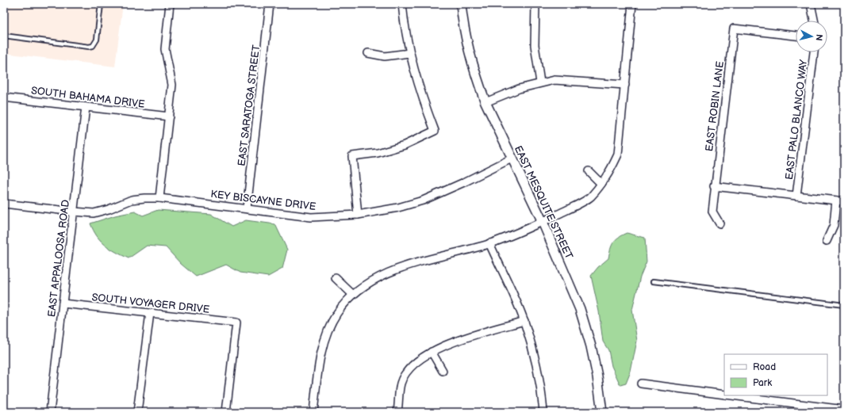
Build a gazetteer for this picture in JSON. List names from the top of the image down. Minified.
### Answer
{"streets":{"street":["SOUTH BAHAMA DRIVE","EAST SARATOGA STREET","EAST ROBIN LANE","EAST PALO BLANCO WAY","KEY BISCAYNE DRIVE","EAST MESQUITE STREET","EAST APPALOOSA ROAD","SOUTH VOYAGER DRIVE"]},"crossings":[["SOUTH BAHAMA DRIVE","EAST APPALOOSA ROAD"],["EAST SARATOGA STREET","KEY BISCAYNE DRIVE"],["KEY BISCAYNE DRIVE","EAST MESQUITE STREET"],["KEY BISCAYNE DRIVE","EAST APPALOOSA ROAD"],["EAST APPALOOSA ROAD","SOUTH VOYAGER DRIVE"]],"legend":["Road","Park"],"north":"right"}
